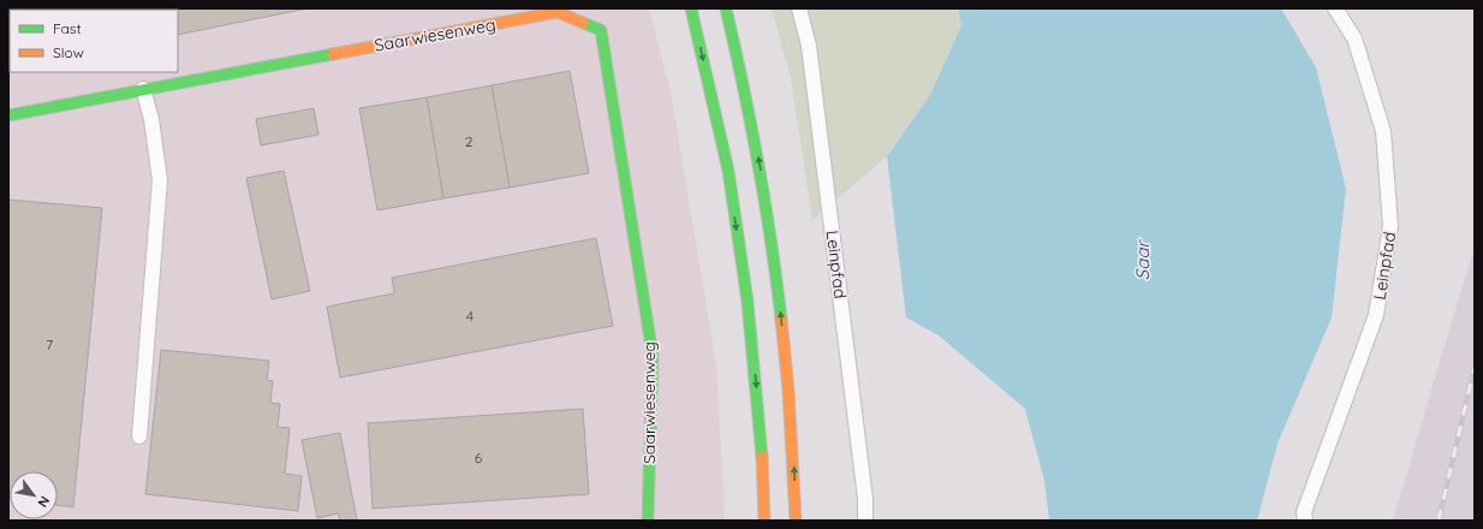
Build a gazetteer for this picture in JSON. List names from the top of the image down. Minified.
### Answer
{"streets":{"main road":["Saarwiesenweg"],"lane":["Leinpfad"]},"water":["Saar"],"house_numbers":["2","4","7","6"],"legend":["Fast","Slow"],"north":"bottom right"}
